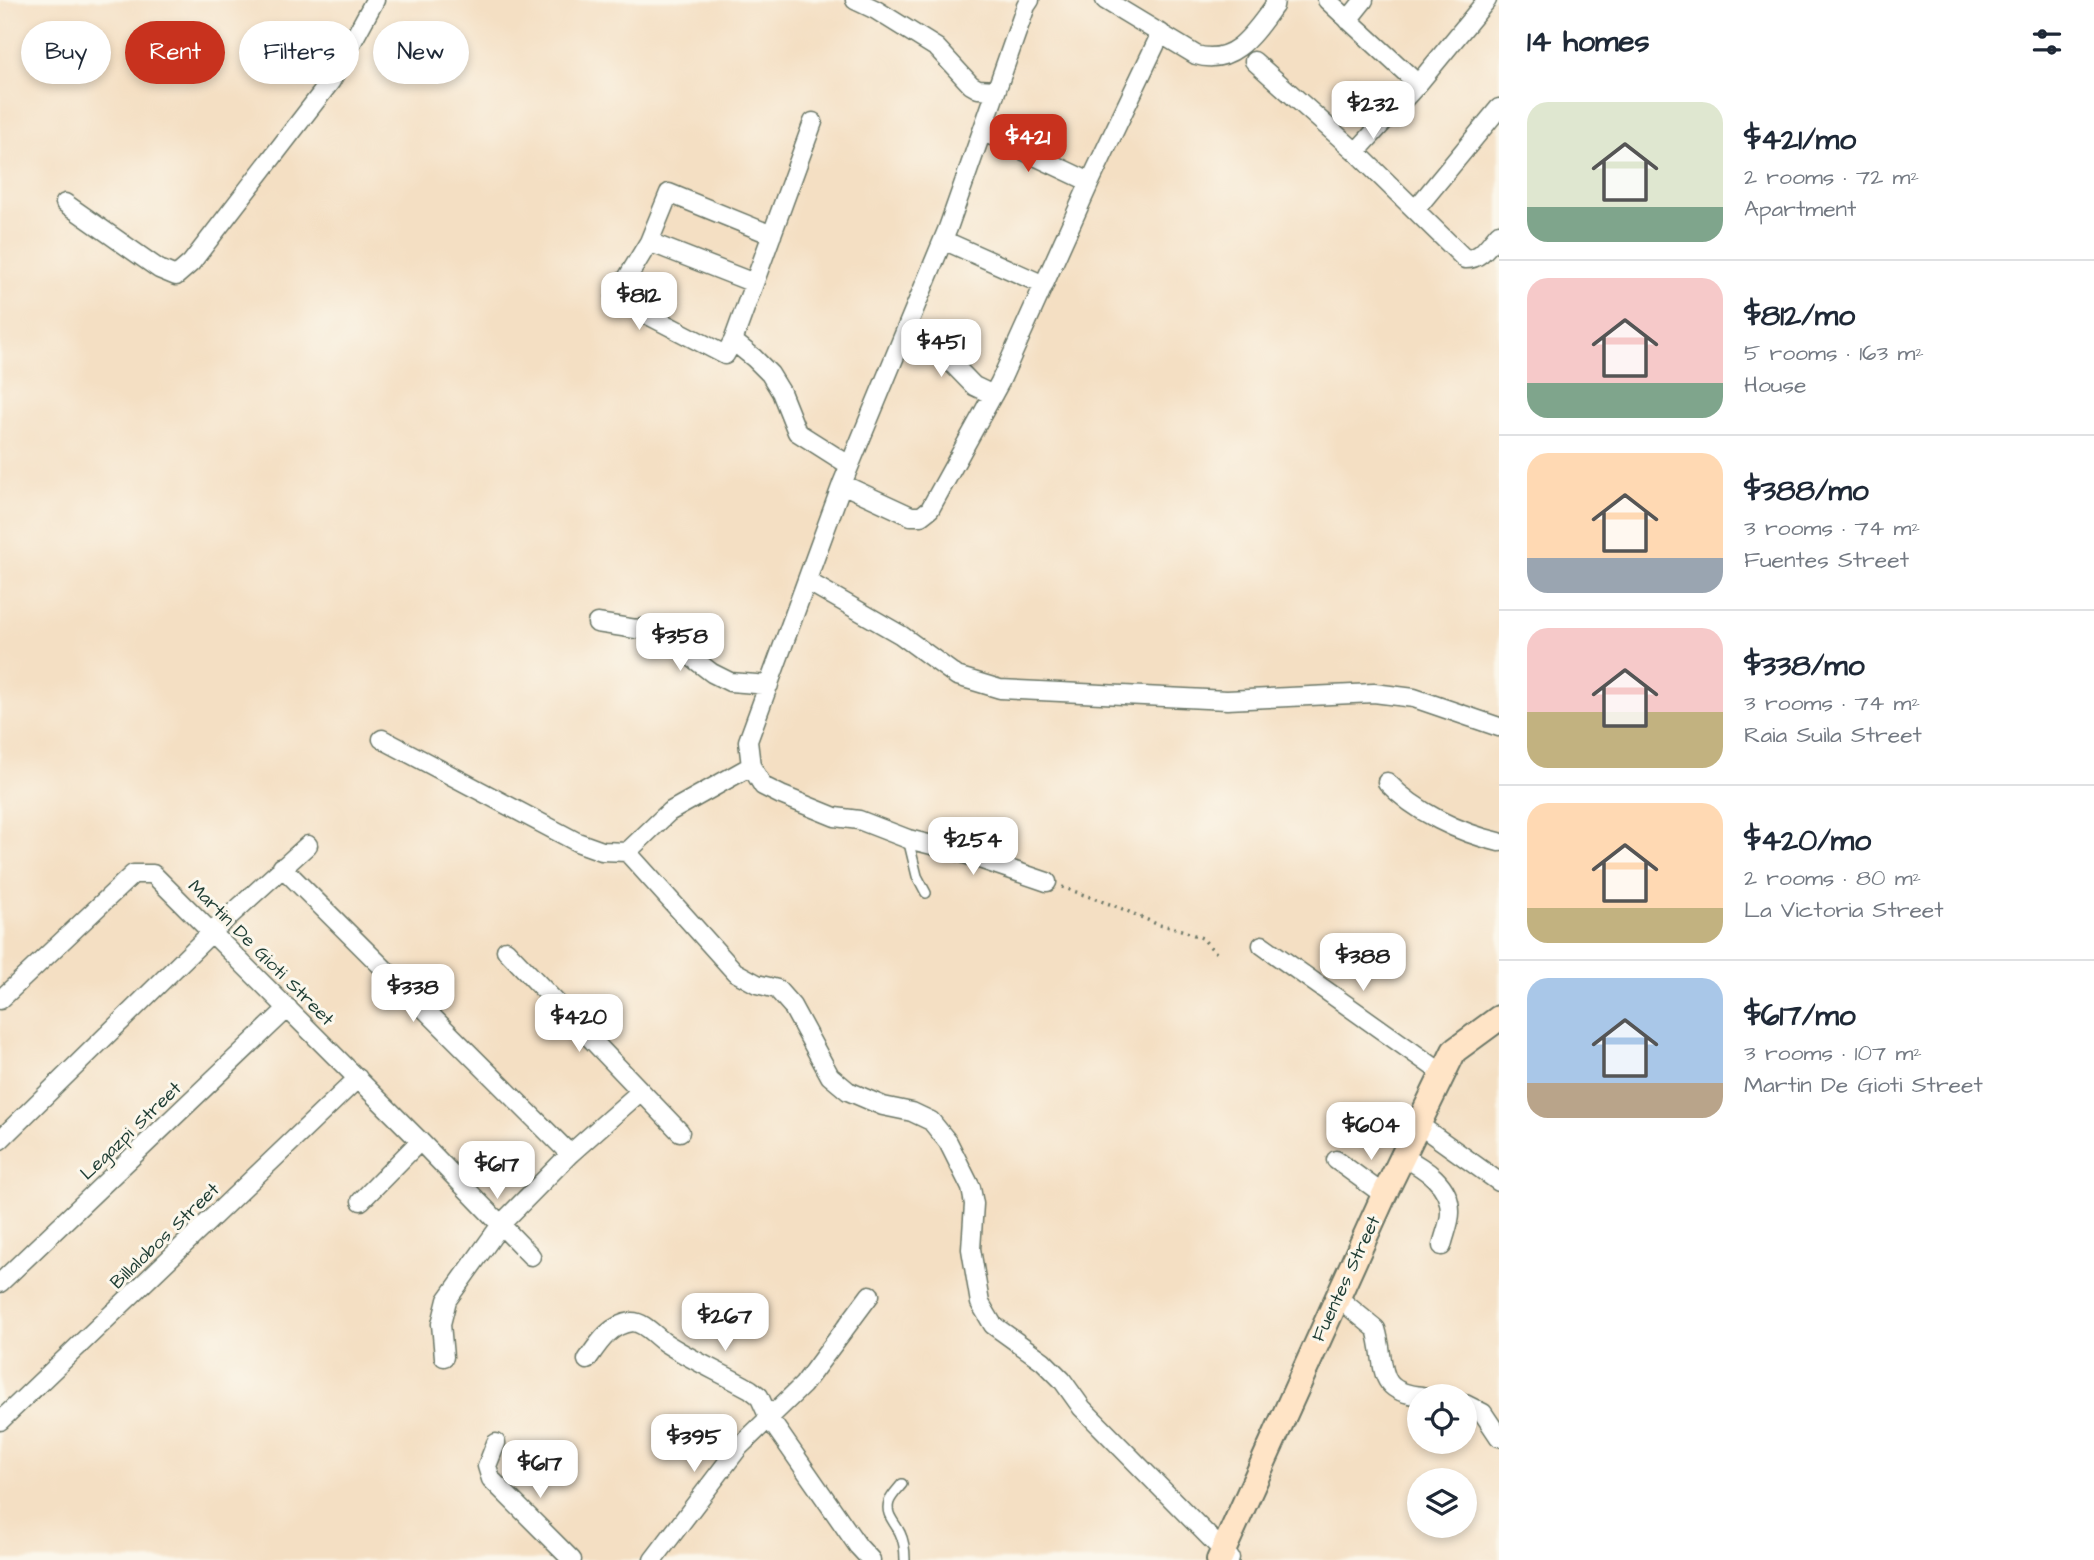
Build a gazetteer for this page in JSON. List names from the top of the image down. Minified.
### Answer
{"streets":{"street":["Martin De Gioti Street","Legazpi Street","Billalobos Street","Fuentes Street"]},"crossings":[["Martin De Gioti Street","Legazpi Street"],["Martin De Gioti Street","Billalobos Street"]],"page":{"heading":"14 homes","chip":["Buy","Rent","Filters","New"],"price":["$232","$421","$812","$451","$358","$254","$388","$338","$420","$604","$617","$267","$395","$617"],"list":[{"name":"$421/mo","note":"2 rooms · 72 m² · Apartment"},{"name":"$812/mo","note":"5 rooms · 163 m² · House"},{"name":"$388/mo","note":"3 rooms · 74 m² · Fuentes Street"},{"name":"$338/mo","note":"3 rooms · 74 m² · Raia Suila Street"},{"name":"$420/mo","note":"2 rooms · 80 m² · La Victoria Street"},{"name":"$617/mo","note":"3 rooms · 107 m² · Martin De Gioti Street"}]}}
